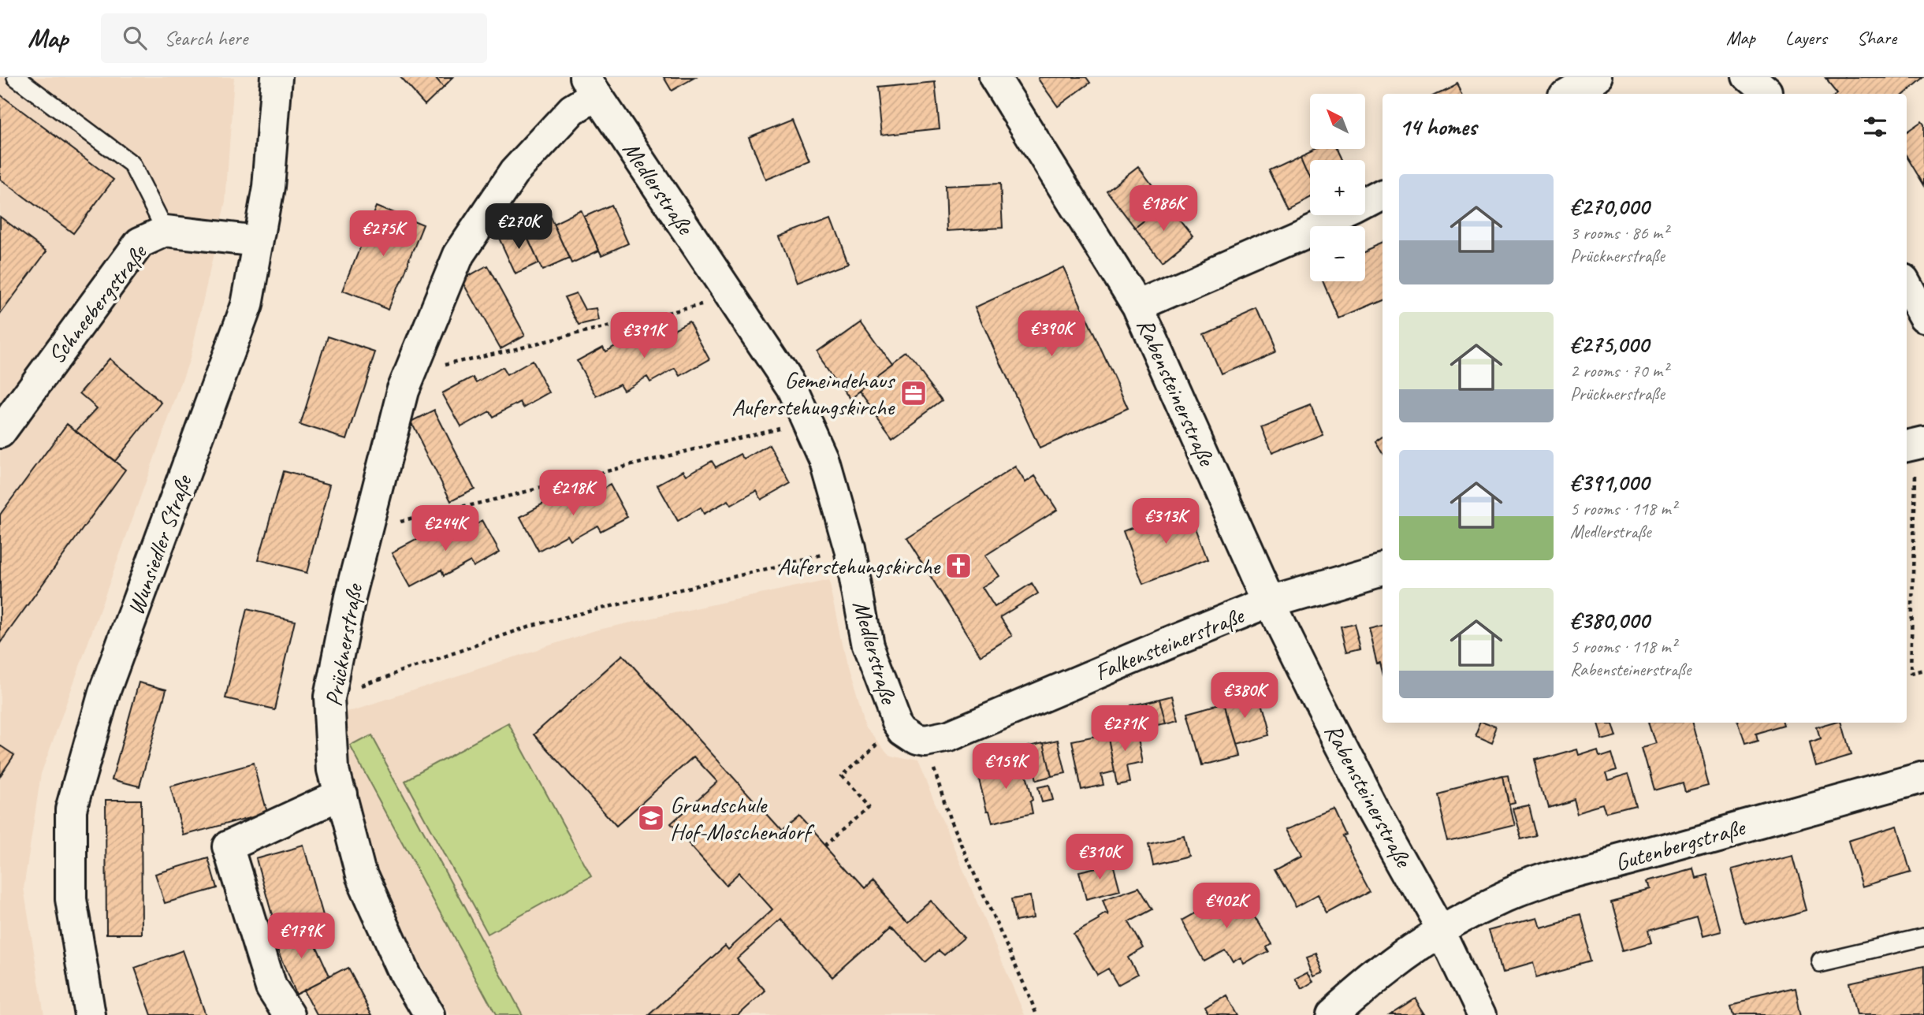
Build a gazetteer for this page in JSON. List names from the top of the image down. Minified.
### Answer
{"streets":{"street":["Medlerstraße","Schneebergstraße","Rabensteinerstraße","Wunsiedler Straße","Falkensteinerstraße","Prücknerstraße","Gutenbergstraße"]},"crossings":[["Medlerstraße","Falkensteinerstraße"],["Medlerstraße","Prücknerstraße"],["Schneebergstraße","Wunsiedler Straße"],["Rabensteinerstraße","Falkensteinerstraße"],["Rabensteinerstraße","Gutenbergstraße"]],"places":{"office":["Gemeindehaus Auferstehungskirche"],"church":["Auferstehungskirche"],"school or university":["Grundschule Hof-Moschendorf"]},"north":"top left","page":{"header":"Map","search":"Search here","nav":["Map","Layers","Share"],"map_buttons":["+","−"],"heading":"14 homes","list":[{"name":"€270,000","note":"3 rooms · 86 m² · Prücknerstraße"},{"name":"€275,000","note":"2 rooms · 70 m² · Prücknerstraße"},{"name":"€391,000","note":"5 rooms · 118 m² · Medlerstraße"},{"name":"€380,000","note":"5 rooms · 118 m² · Rabensteinerstraße"}],"price":["€186K","€270K","€275K","€390K","€391K","€218K","€313K","€244K","€380K","€271K","€159K","€310K","€402K","€179K"]}}
